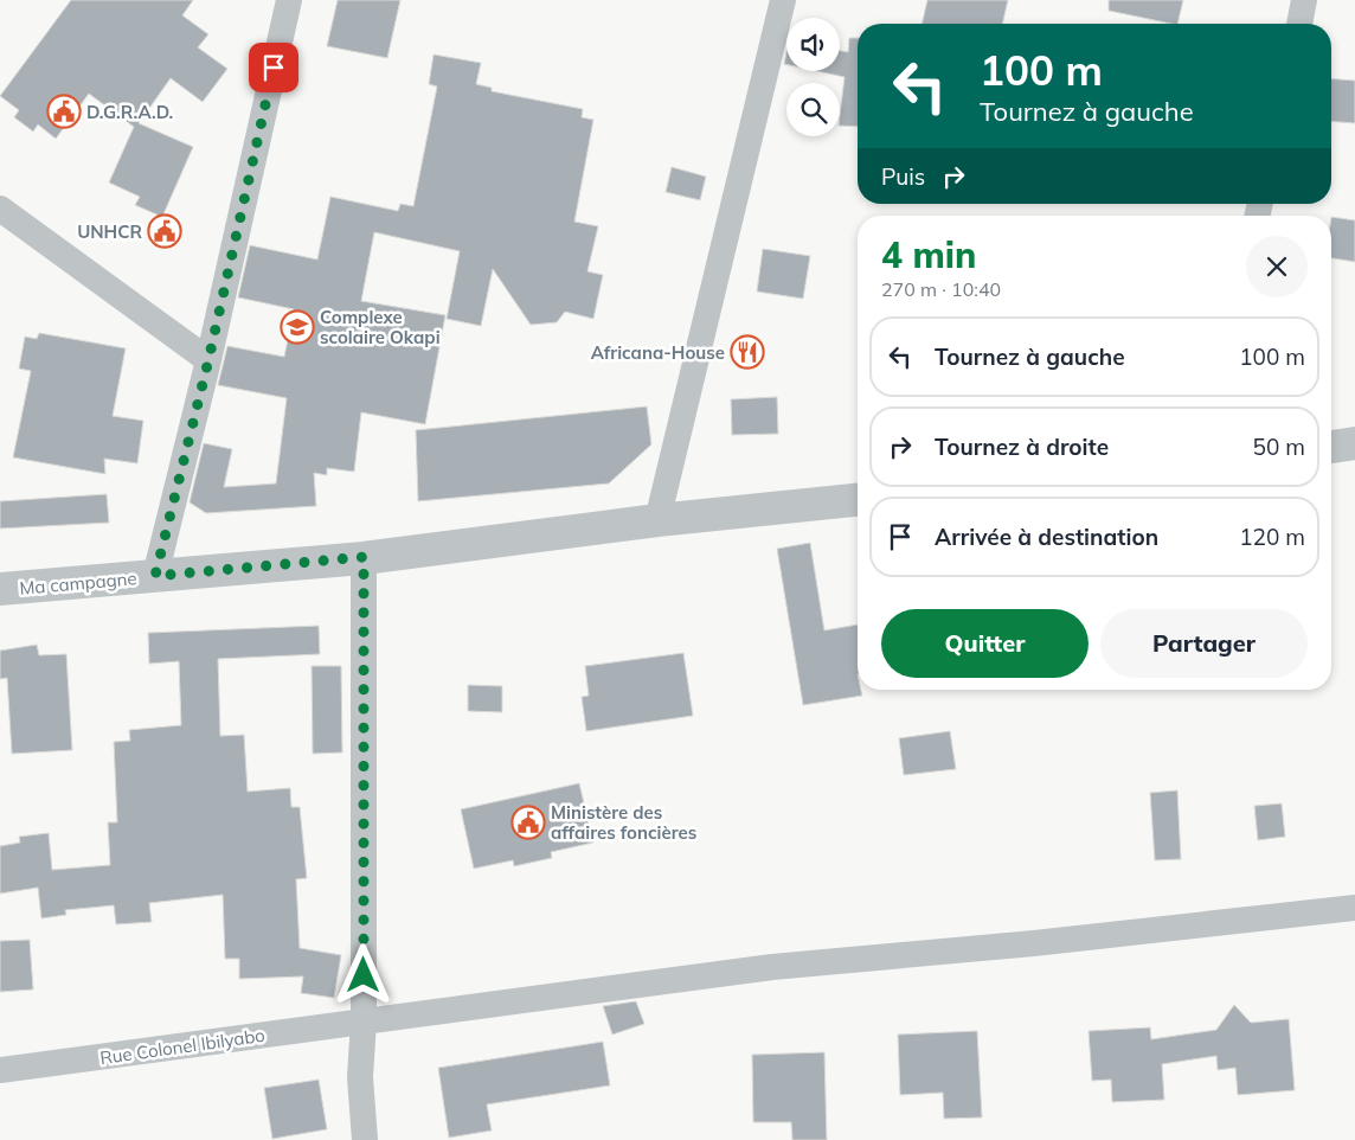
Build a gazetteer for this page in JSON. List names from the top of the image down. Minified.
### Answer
{"streets":{"street":["Ma campagne","Rue Colonel Ibilyabo"]},"places":{"public building":["D.G.R.A.D.","UNHCR","Ministère des affaires foncières"],"school or university":["Complexe scolaire Okapi"],"restaurant":["Africana-House"]},"page":{"turn":["100 m","Tournez à gauche"],"then":"Puis","heading":["4 min","270 m · 10:40"],"list":[{"name":"Tournez à gauche","value":"100 m"},{"name":"Tournez à droite","value":"50 m"},{"name":"Arrivée à destination","value":"120 m"}],"buttons":["Quitter","Partager"]}}
